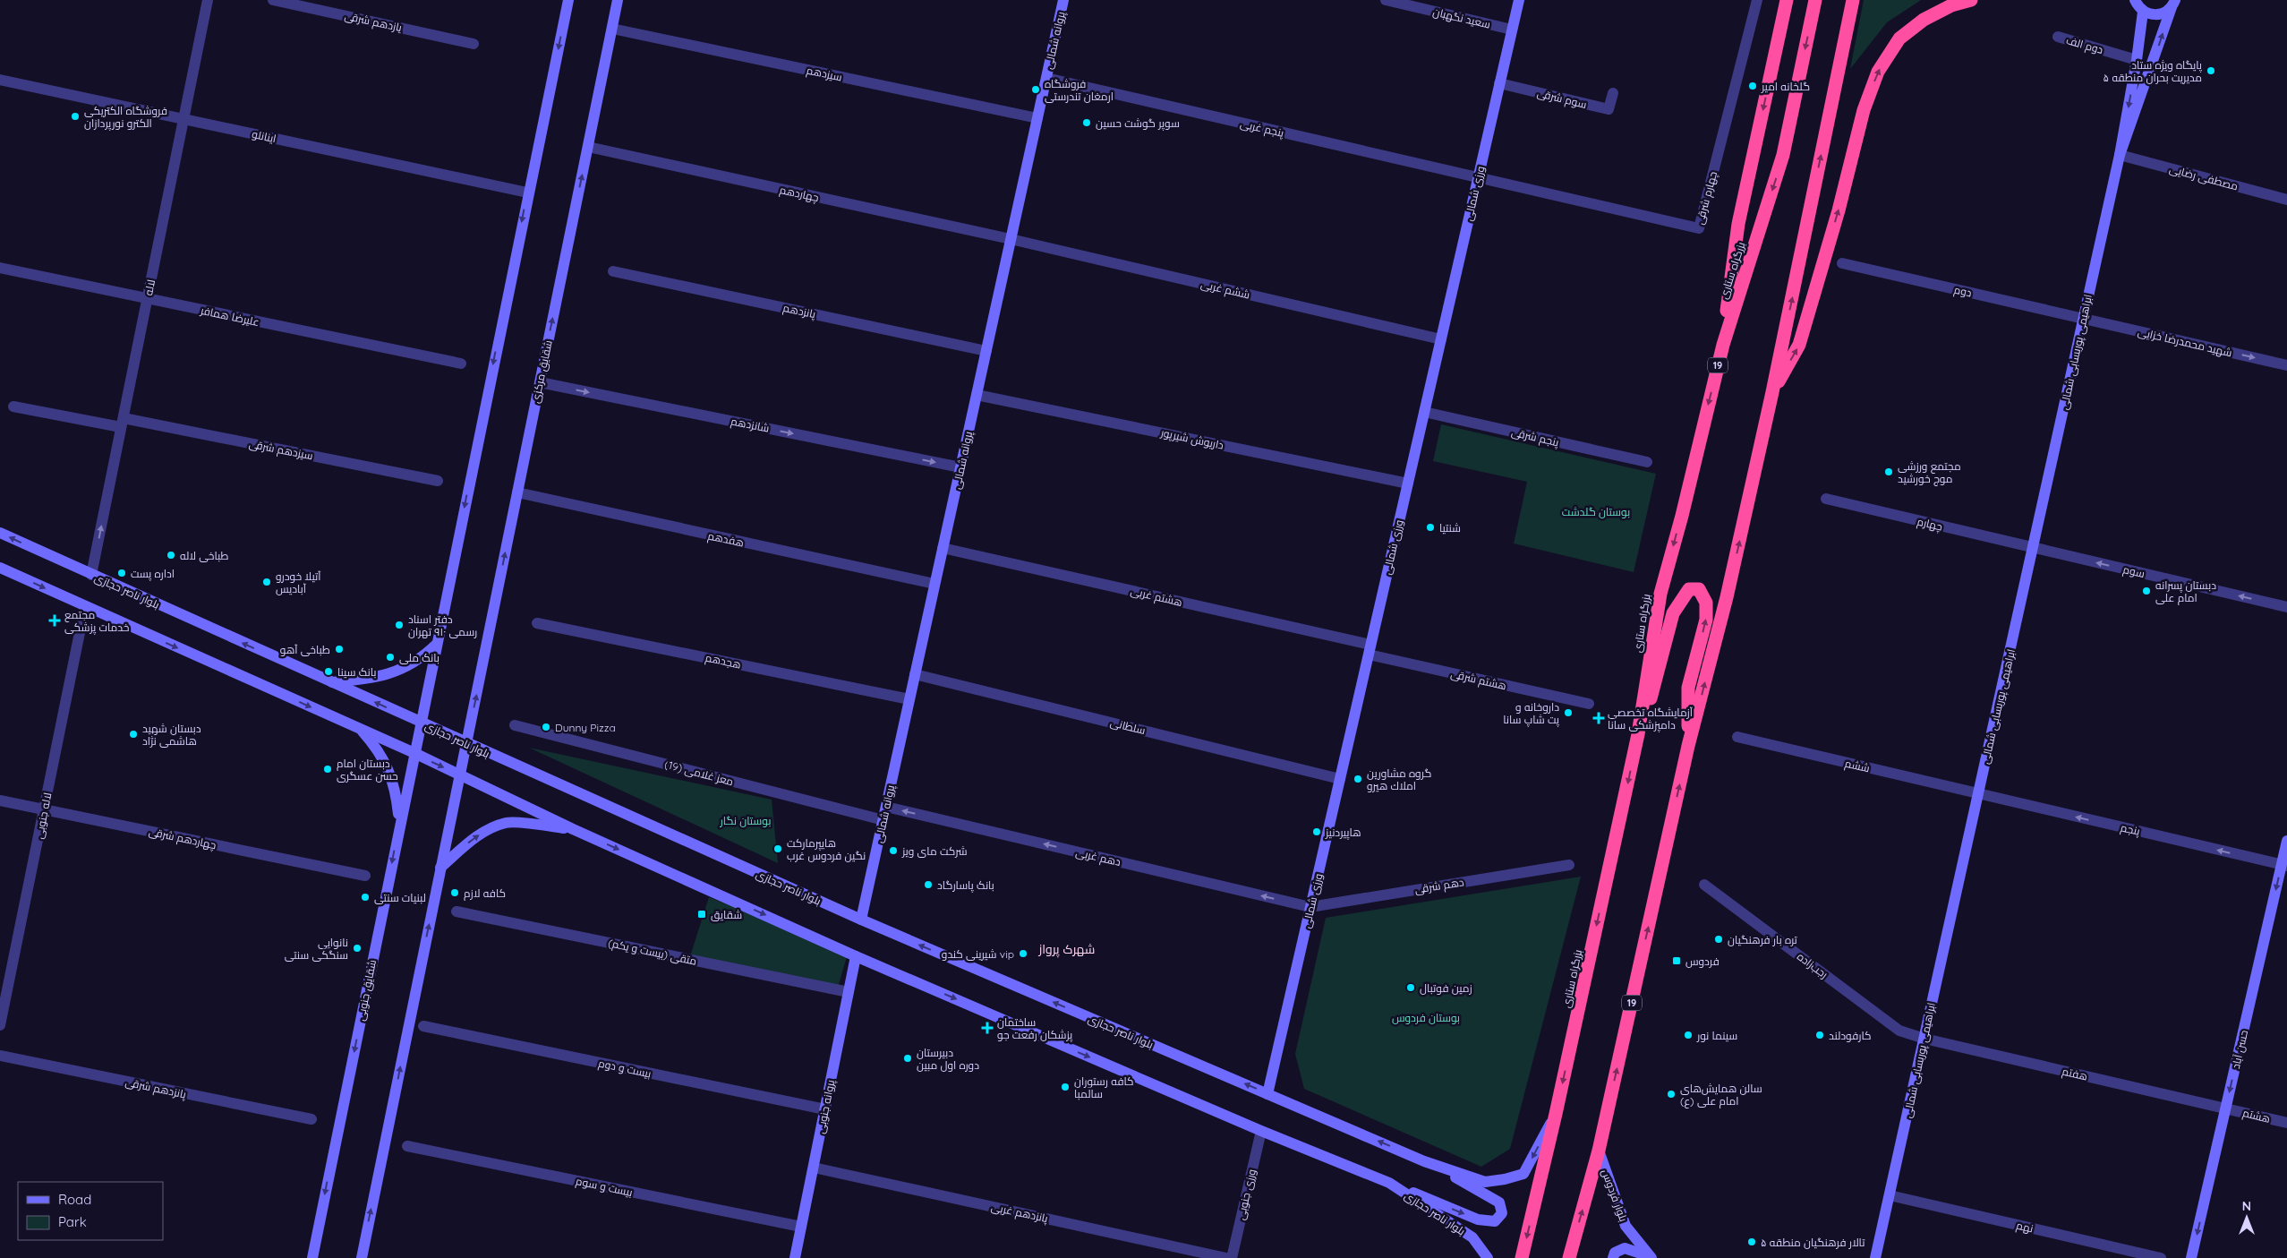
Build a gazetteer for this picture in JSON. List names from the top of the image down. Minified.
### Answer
{"streets":{"highway":["بزرگراه ستاری","19"],"main road":["پروانه شمالی","ورزی شمالی","ابراهیمی پوربسابی شمالی","شقایق مرکزی","بلوار ناصر حجازی","شقایق جنوبی","حسن آباد","پروانه جنوبی","بلوار فردوس"],"street":["سعید نگهبان","یازدهم شرقی","دوم الف","سیزدهم","سوم شرقی","پنجم غربی","اینانلو","مصطفی رضایی","چهاردهم","چهارم شرقی","لاله","ششم غربی","دوم","پانزدهم","علیرضا همافر","شهید محمدرضا خزایی","شانزدهم","پنجم شرقی","داریوش شیرپور","سیزدهم شرقی","چهارم","هفدهم","سوم","هشتم غربی","هجدهم","هشتم شرقی","سلطانی","ششم","معز غلامی (19)","لاله جنوبی","پنجم","چهاردهم شرقی","دهم غربی","دهم شرقی","متقی (بیست و یکم)","رجب‌زاده","بیست و دوم","هفتم","پانزدهم شرقی","هشتم","بیست و سوم","ورزی جنوبی","پانزدهم غربی","نهم"]},"crossings":[["سعید نگهبان","ورزی شمالی"],["پروانه شمالی","سیزدهم"],["پروانه شمالی","پنجم غربی"],["پروانه شمالی","چهاردهم"],["پروانه شمالی","ششم غربی"],["پروانه شمالی","پانزدهم"],["پروانه شمالی","شانزدهم"],["پروانه شمالی","داریوش شیرپور"],["پروانه شمالی","هفدهم"],["پروانه شمالی","بلوار ناصر حجازی"],["پروانه شمالی","هشتم غربی"],["پروانه شمالی","هجدهم"],["پروانه شمالی","سلطانی"],["پروانه شمالی","معز غلامی (19)"],["پروانه شمالی","دهم غربی"],["دوم الف","ابراهیمی پوربسابی شمالی"],["سیزدهم","شقایق مرکزی"],["سوم شرقی","ورزی شمالی"],["پنجم غربی","ورزی شمالی"],["پنجم غربی","چهارم شرقی"],["اینانلو","لاله"],["مصطفی رضایی","ابراهیمی پوربسابی شمالی"],["چهاردهم","ششم غربی"],["چهاردهم","شقایق مرکزی"],["ورزی شمالی","چهارم شرقی"],["ورزی شمالی","ششم غربی"],["ورزی شمالی","پنجم شرقی"],["ورزی شمالی","داریوش شیرپور"],["ورزی شمالی","بلوار ناصر حجازی"],["ورزی شمالی","هشتم غربی"],["ورزی شمالی","هشتم شرقی"],["ورزی شمالی","سلطانی"],["ورزی شمالی","دهم غربی"],["ورزی شمالی","دهم شرقی"],["بزرگراه ستاری","بلوار ناصر حجازی"],["لاله","علیرضا همافر"],["لاله","سیزدهم شرقی"],["لاله","بلوار ناصر حجازی"],["دوم","شهید محمدرضا خزایی"],["دوم","ابراهیمی پوربسابی شمالی"],["شهید محمدرضا خزایی","ابراهیمی پوربسابی شمالی"],["ابراهیمی پوربسابی شمالی","چهارم"],["ابراهیمی پوربسابی شمالی","سوم"],["ابراهیمی پوربسابی شمالی","ششم"],["ابراهیمی پوربسابی شمالی","پنجم"],["ابراهیمی پوربسابی شمالی","رجب‌زاده"],["ابراهیمی پوربسابی شمالی","هفتم"],["ابراهیمی پوربسابی شمالی","نهم"],["19","بلوار فردوس"],["شقایق مرکزی","شانزدهم"],["شقایق مرکزی","هفدهم"],["شقایق مرکزی","بلوار ناصر حجازی"],["چهارم","سوم"],["بلوار ناصر حجازی","لاله جنوبی"],["بلوار ناصر حجازی","شقایق جنوبی"],["بلوار ناصر حجازی","پروانه جنوبی"],["بلوار ناصر حجازی","ورزی جنوبی"],["هشتم غربی","هشتم شرقی"],["ششم","پنجم"],["لاله جنوبی","چهاردهم شرقی"],["پنجم","حسن آباد"],["دهم غربی","دهم شرقی"],["متقی (بیست و یکم)","پروانه جنوبی"],["رجب‌زاده","هفتم"],["حسن آباد","هفتم"],["حسن آباد","هشتم"],["بیست و دوم","پروانه جنوبی"],["هفتم","هشتم"],["پروانه جنوبی","بیست و سوم"],["پروانه جنوبی","پانزدهم غربی"]],"one_way":["شهید محمدرضا خزایی","شانزدهم","سوم","پنجم","دهم غربی","حسن آباد"],"districts":["شهرک پرواز"],"parks":["بوستان گلدشت","بوستان نگار","بوستان فردوس"],"places":{"other":["پایگاه ویژه ستاد مدیریت بحران منطقه ۵","گلخانه امیر","فروشگاه ارمغان تندرستی","فروشگاه الکتریکی الکترو نورپردازان","سوپر گوشت حسین","مجتمع ورزشی موج خورشید","شنتیا","طباخی لاله","اداره پست","آتیلا خودرو آبادیس","دبستان پسرانه امام علی","دفتر اسناد رسمی ۹۱۰ تهران","طباخی آهو","بانک ملی","بانک سینا","داروخانه و پت شاپ سانا","Dunny Pizza","دبستان شهید هاشمی نژاد","دبستان امام حسن عسگری","گروه مشاورين املاك هيرو","هاپیردنیز","هایپرمارکت نگین فردوس غرب","شرکت مای ویز","بانک پاسارگاد","کافه لازم","لبنیات سنتی","تره بار فرهنگیان","نانوایی سنگکی سنتی","شیرینی کندو vip","زمین فوتبال","سینما نور","کارفودلند","دبیرستان دوره اول مبین","کافه رستوران سالمبا","سالن همایش‌های امام علی (ع)","تالار فرهنگیان منطقه ۵"],"health":["مجتمع خدمات پزشکی","آزمایشگاه تخصصی دامپزشکی سانا","ساختمان پزشكان رفعت جو"],"transit":["شقایق","فردوس"]},"legend":["Road","Park"],"north":"top"}
